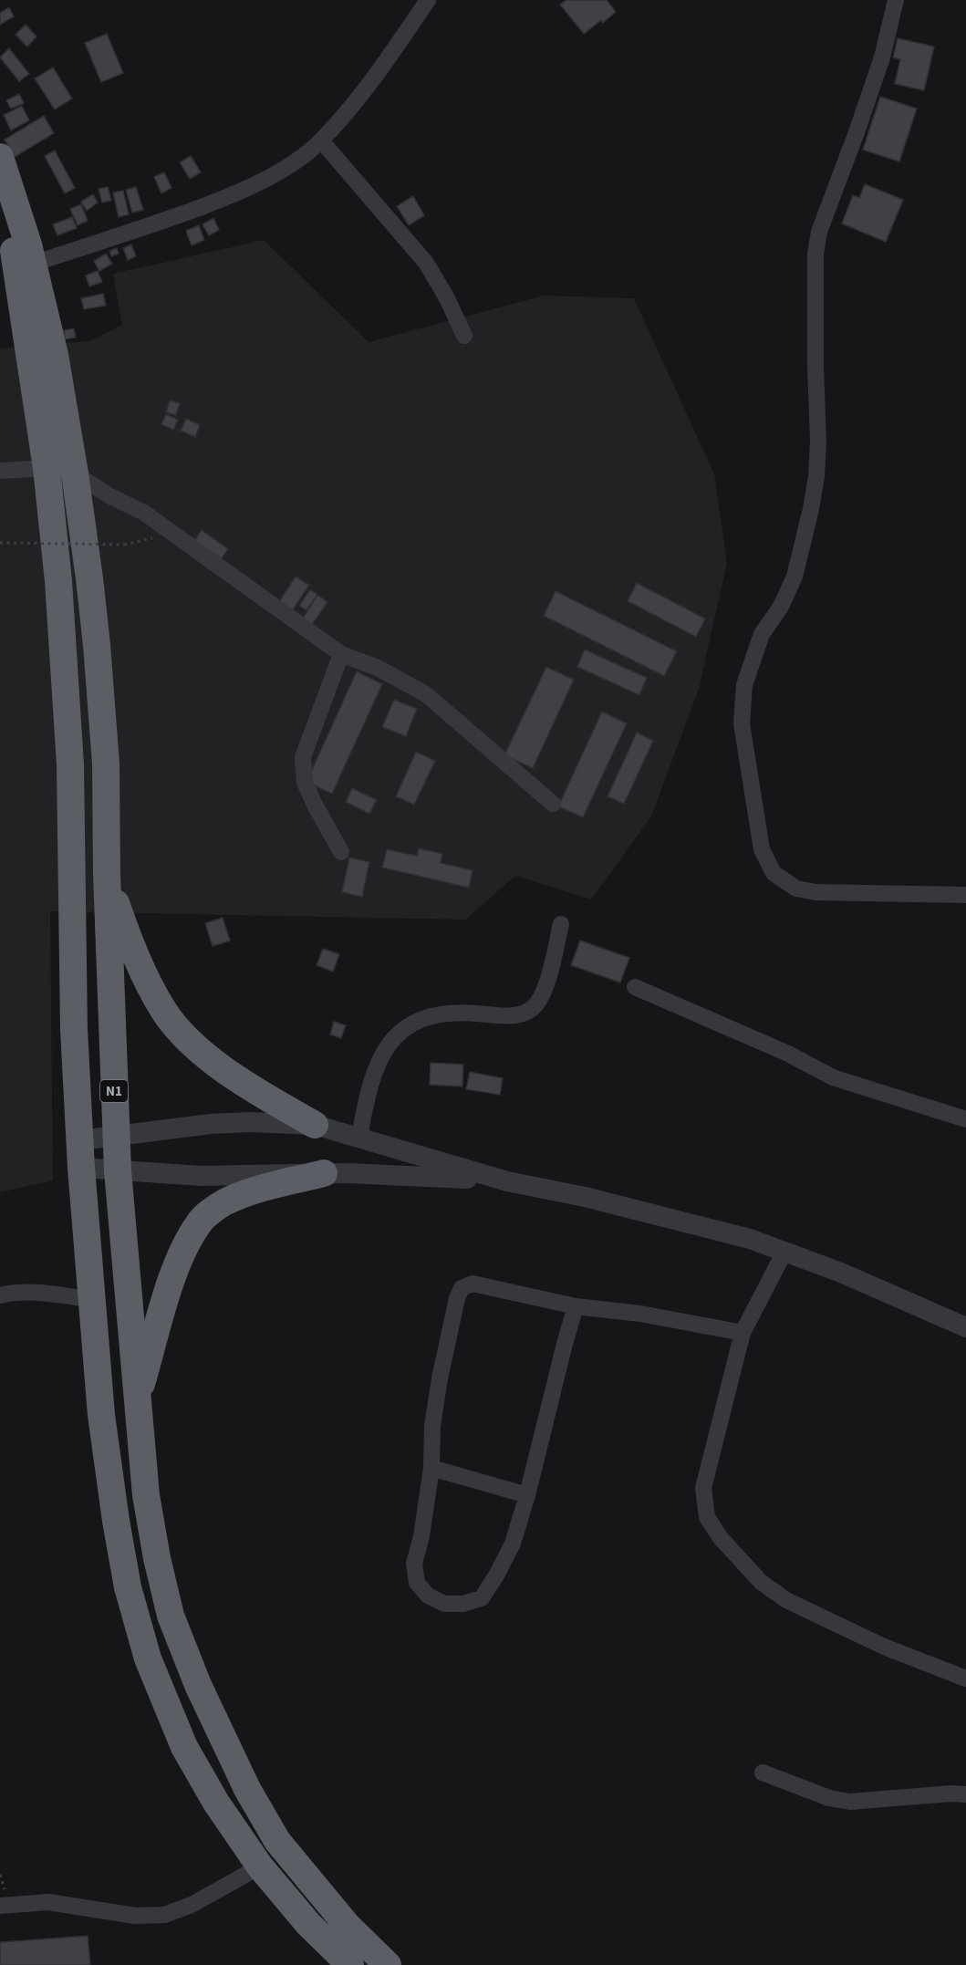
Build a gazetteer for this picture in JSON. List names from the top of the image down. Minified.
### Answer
{"streets":{"highway":["N1"]}}
